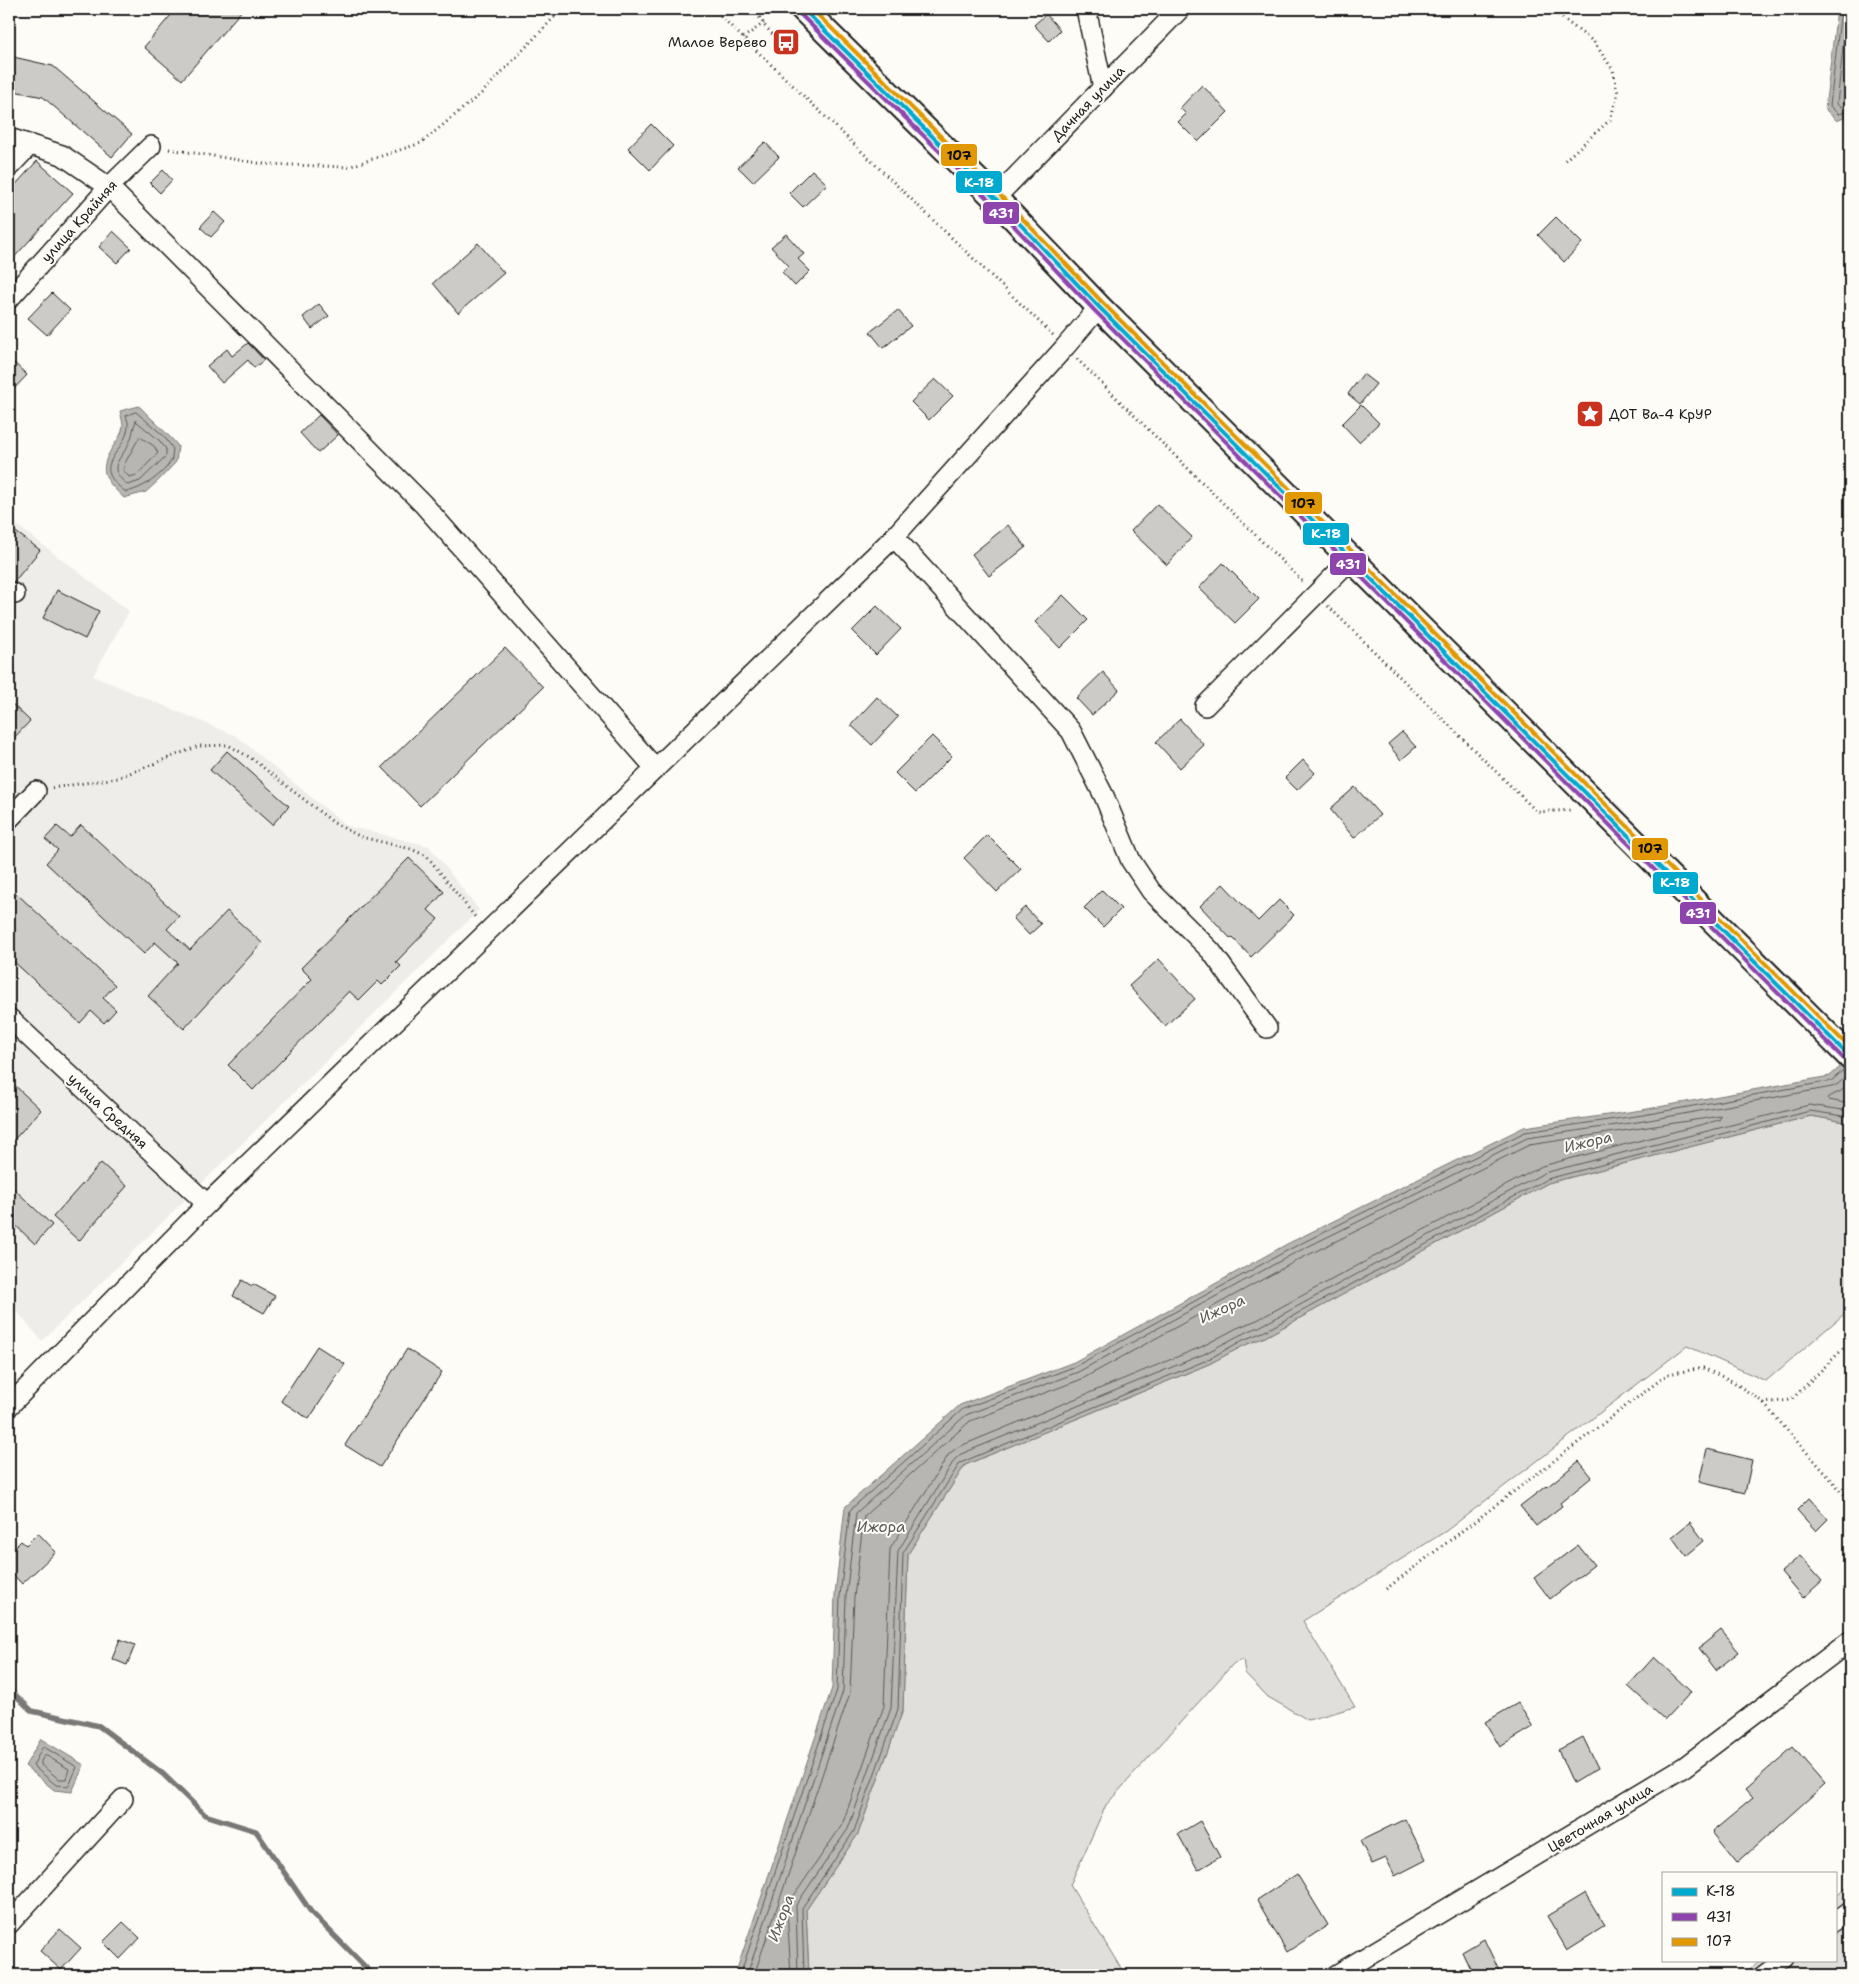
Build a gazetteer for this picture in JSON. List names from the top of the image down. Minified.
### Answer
{"streets":{"street":["Дачная улица","улица Крайняя","улица Средняя","Цветочная улица"]},"water":["Ижора"],"places":{"bus stop":["Малое Верево"],"place":["ДОТ Ва-4 КрУР"]},"lines":["transit line К-18","transit line 107","transit line 431"],"legend":["К-18","431","107"]}
